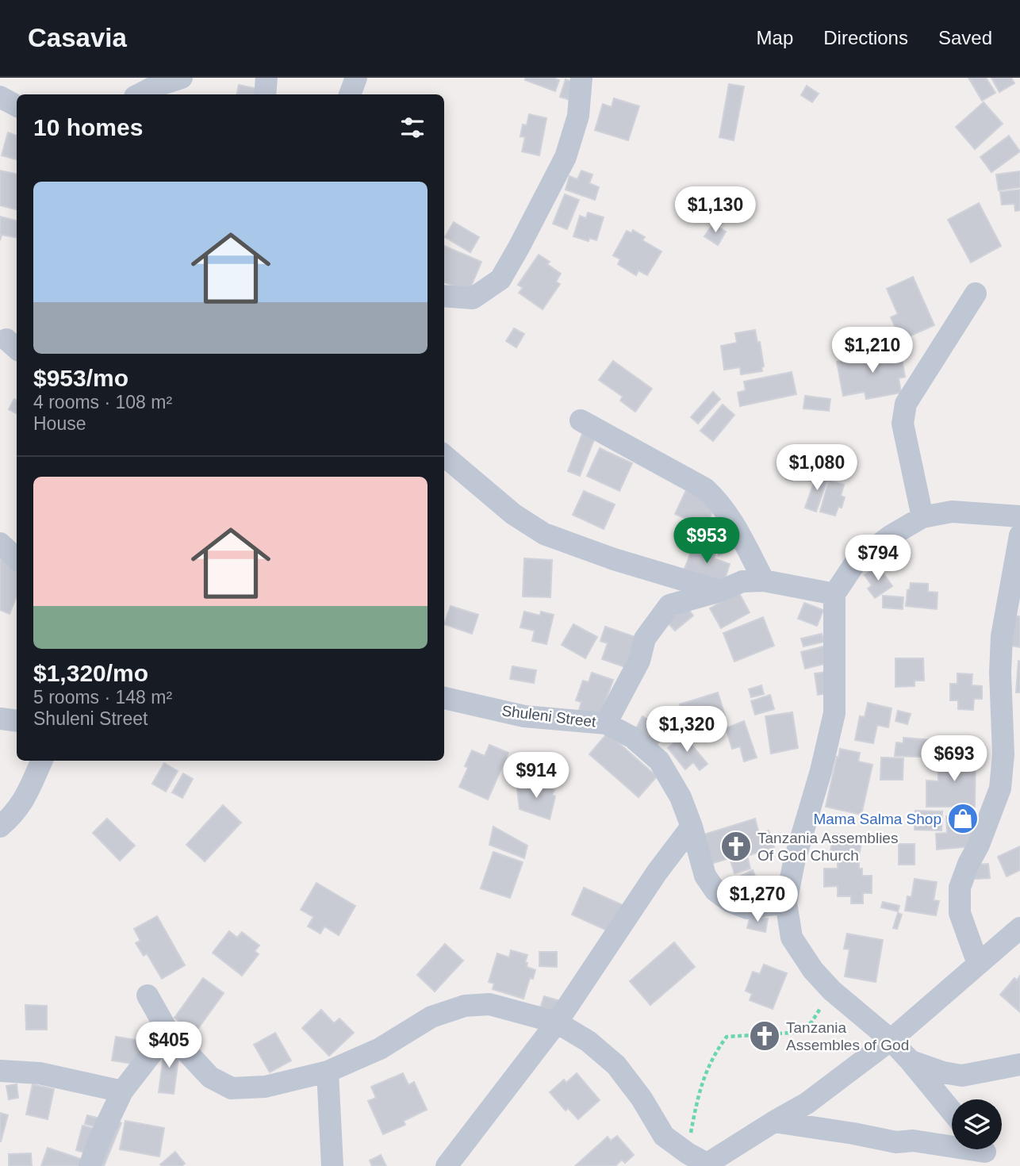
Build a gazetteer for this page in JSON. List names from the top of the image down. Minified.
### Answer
{"streets":{"street":["Shuleni Street"]},"places":{"shop":["Mama Salma Shop"],"church":["Tanzania Assemblies Of God Church","Tanzania Assembles of God"]},"page":{"header":"Casavia","nav":["Map","Directions","Saved"],"heading":"10 homes","list":[{"name":"$953/mo","note":"4 rooms · 108 m² · House"},{"name":"$1,320/mo","note":"5 rooms · 148 m² · Shuleni Street"}],"price":["$1,130","$1,210","$1,080","$953","$794","$1,320","$693","$914","$1,270","$405"]}}
